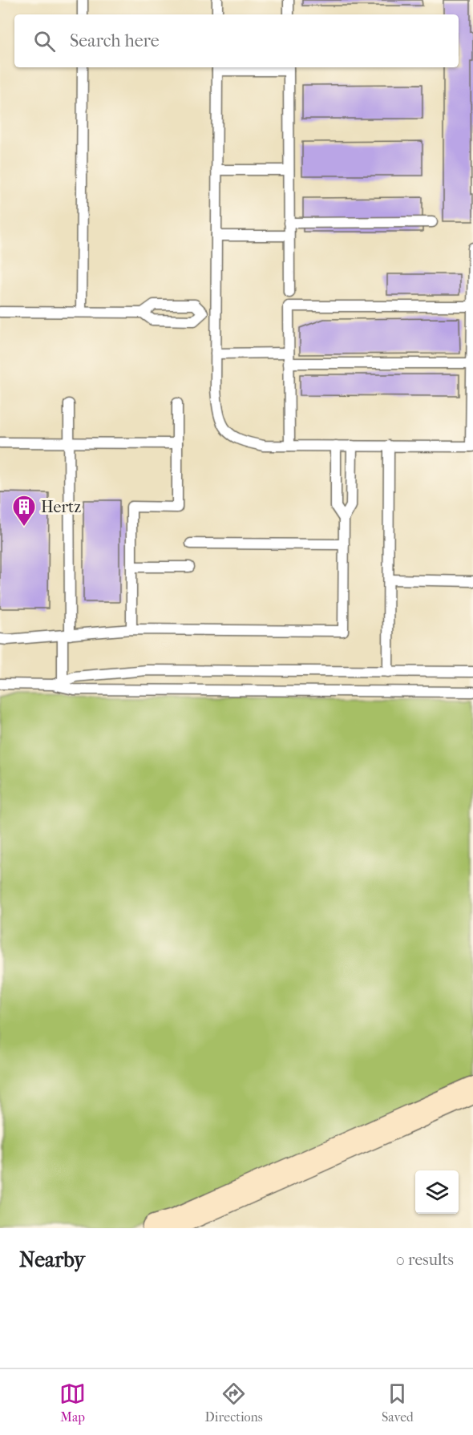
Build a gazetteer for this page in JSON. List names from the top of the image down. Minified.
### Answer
{"places":{"building":["Hertz"]},"page":{"search":"Search here","heading":["Nearby","0 results"],"nav":["Map","Directions","Saved"]}}
